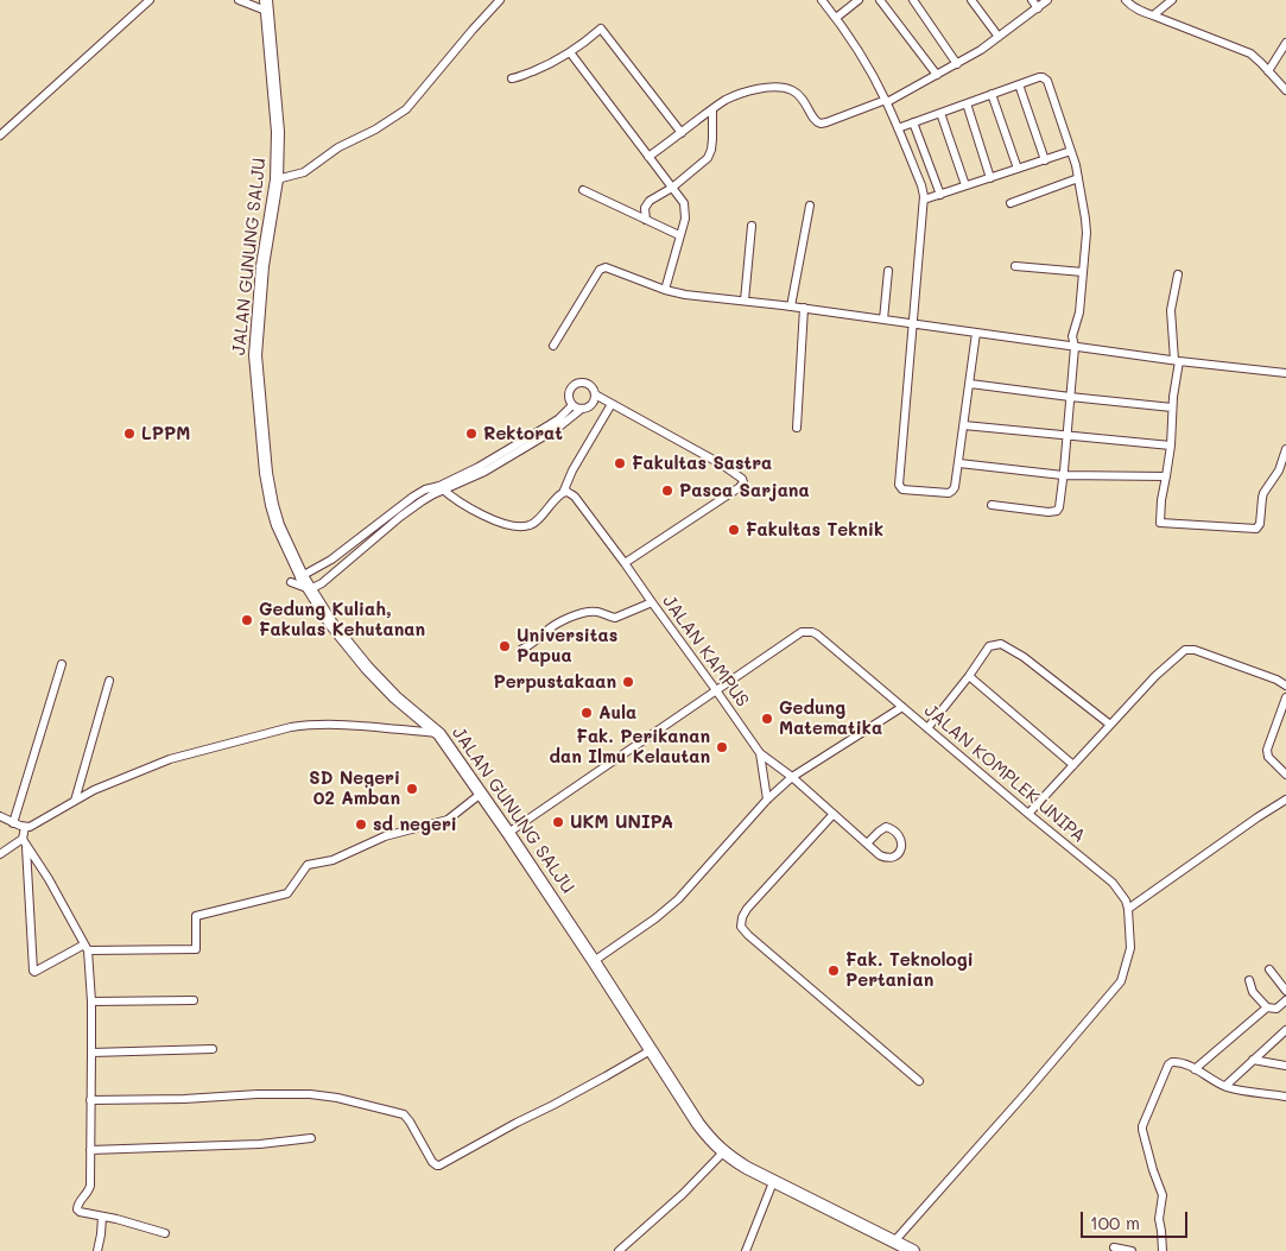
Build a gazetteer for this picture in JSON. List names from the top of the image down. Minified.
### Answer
{"streets":{"main road":["JALAN GUNUNG SALJU"],"street":["JALAN KAMPUS","JALAN KOMPLEK UNIPA"]},"crossings":[["JALAN GUNUNG SALJU","JALAN KOMPLEK UNIPA"],["JALAN KAMPUS","JALAN KOMPLEK UNIPA"]],"places":["LPPM","Rektorat","Fakultas Sastra","Pasca Sarjana","Fakultas Teknik","Gedung Kuliah, Fakulas Kehutanan","Universitas Papua","Perpustakaan","Aula","Gedung Matematika","Fak. Perikanan dan Ilmu Kelautan","SD Negeri 02 Amban","UKM UNIPA","sd negeri","Fak. Teknologi Pertanian"],"scale_bar":"100 m"}
